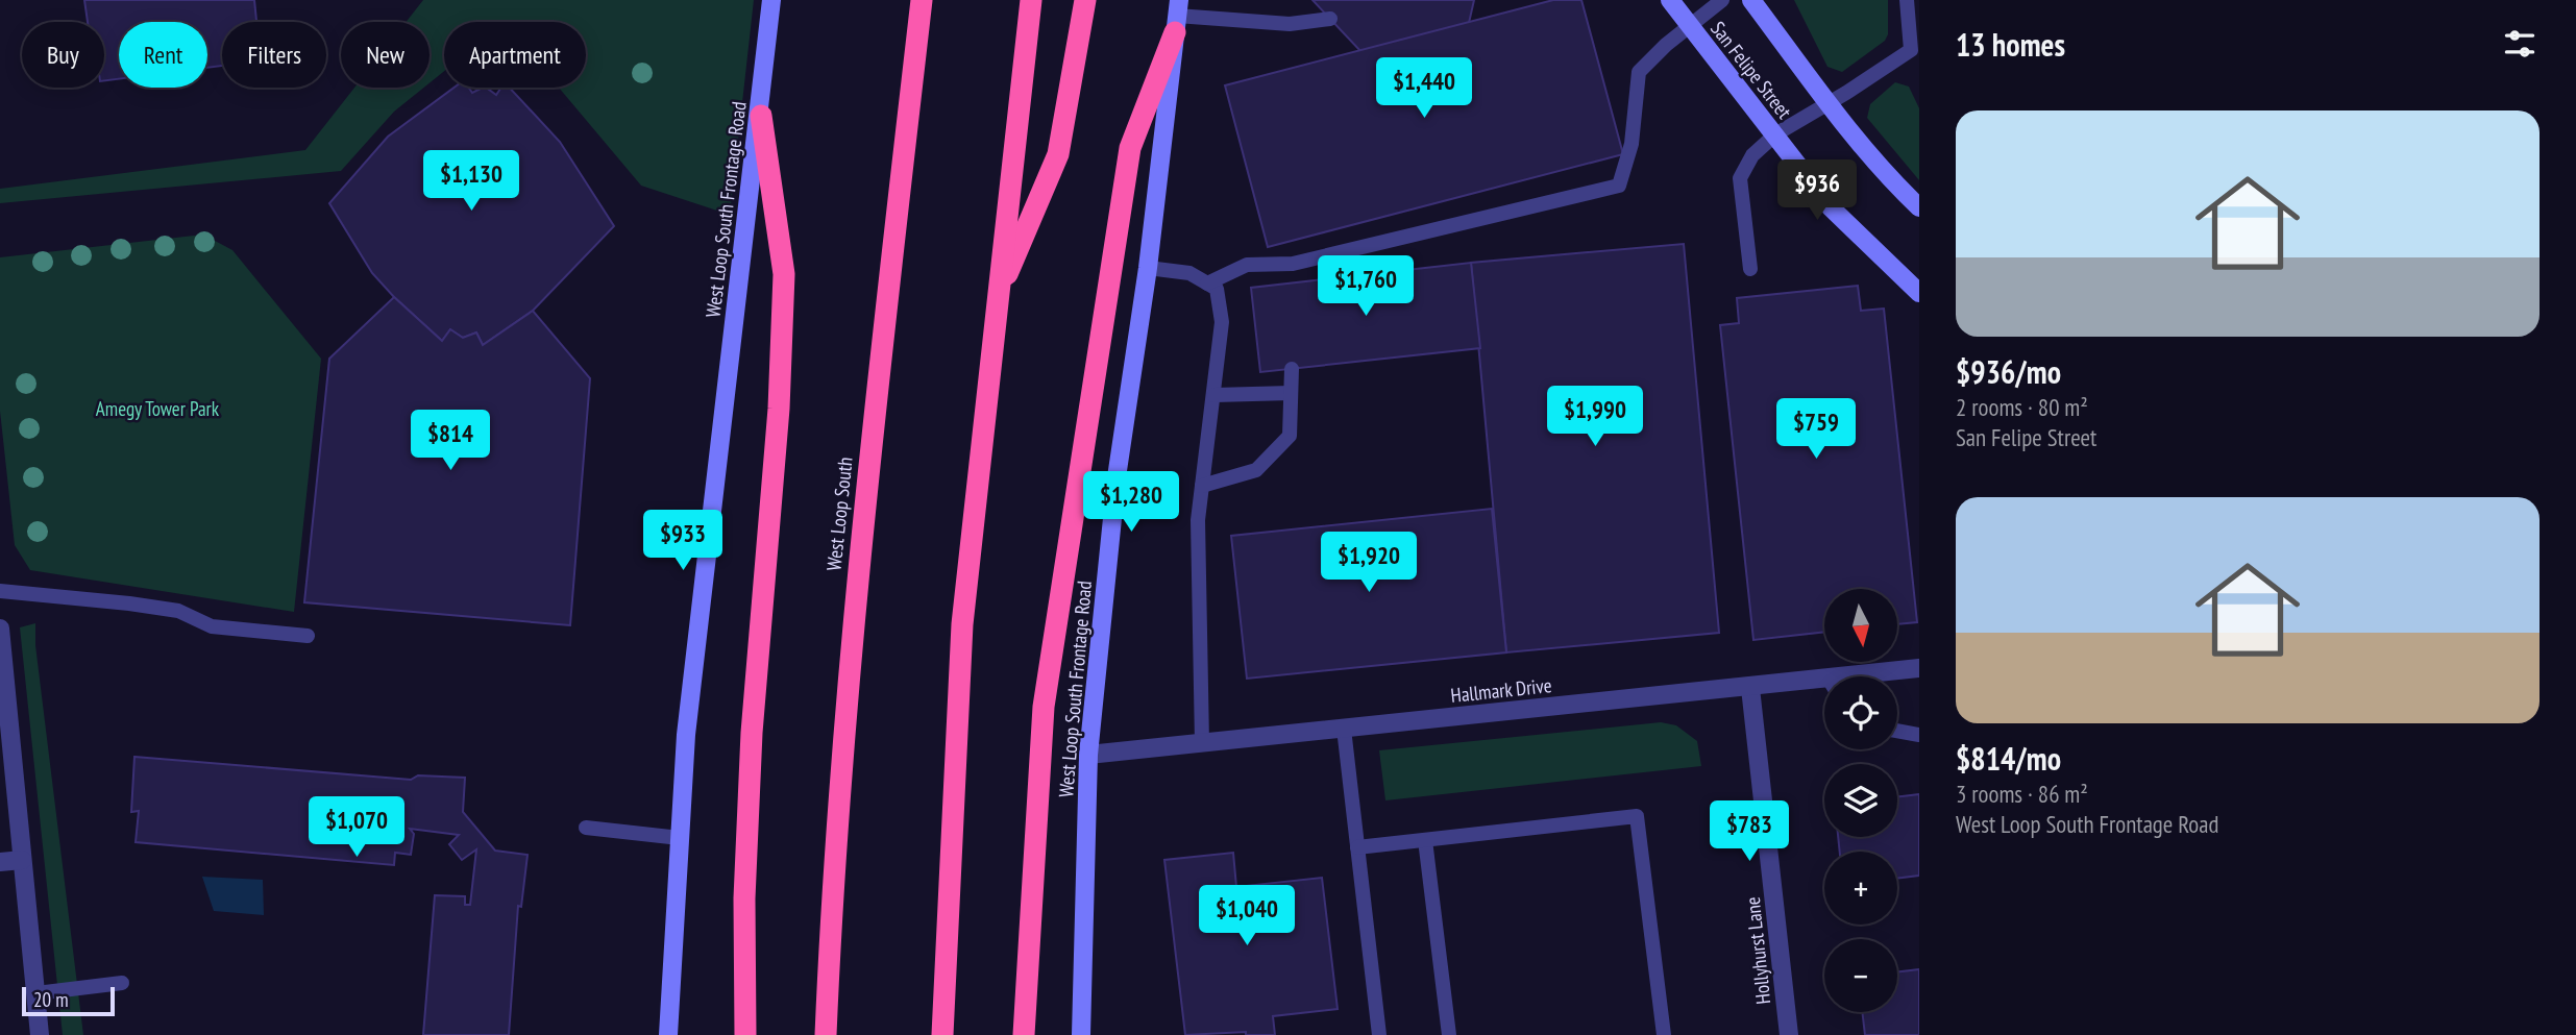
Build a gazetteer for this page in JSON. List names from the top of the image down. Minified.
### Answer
{"streets":{"highway":["West Loop South"],"main road":["San Felipe Street","West Loop South Frontage Road"],"street":["Hallmark Drive","Hollyhurst Lane"]},"crossings":[["West Loop South Frontage Road","Hallmark Drive"],["Hallmark Drive","Hollyhurst Lane"]],"parks":["Amegy Tower Park"],"scale_bar":"20 m","north":"bottom","page":{"heading":"13 homes","chip":["Buy","Rent","Filters","New","Apartment"],"price":["$1,440","$1,130","$936","$1,760","$1,990","$759","$814","$1,280","$933","$1,920","$1,070","$783","$1,040"],"list":[{"name":"$936/mo","note":"2 rooms · 80 m² · San Felipe Street"},{"name":"$814/mo","note":"3 rooms · 86 m² · West Loop South Frontage Road"}],"map_buttons":["+","−"],"scale":"20 m"}}
